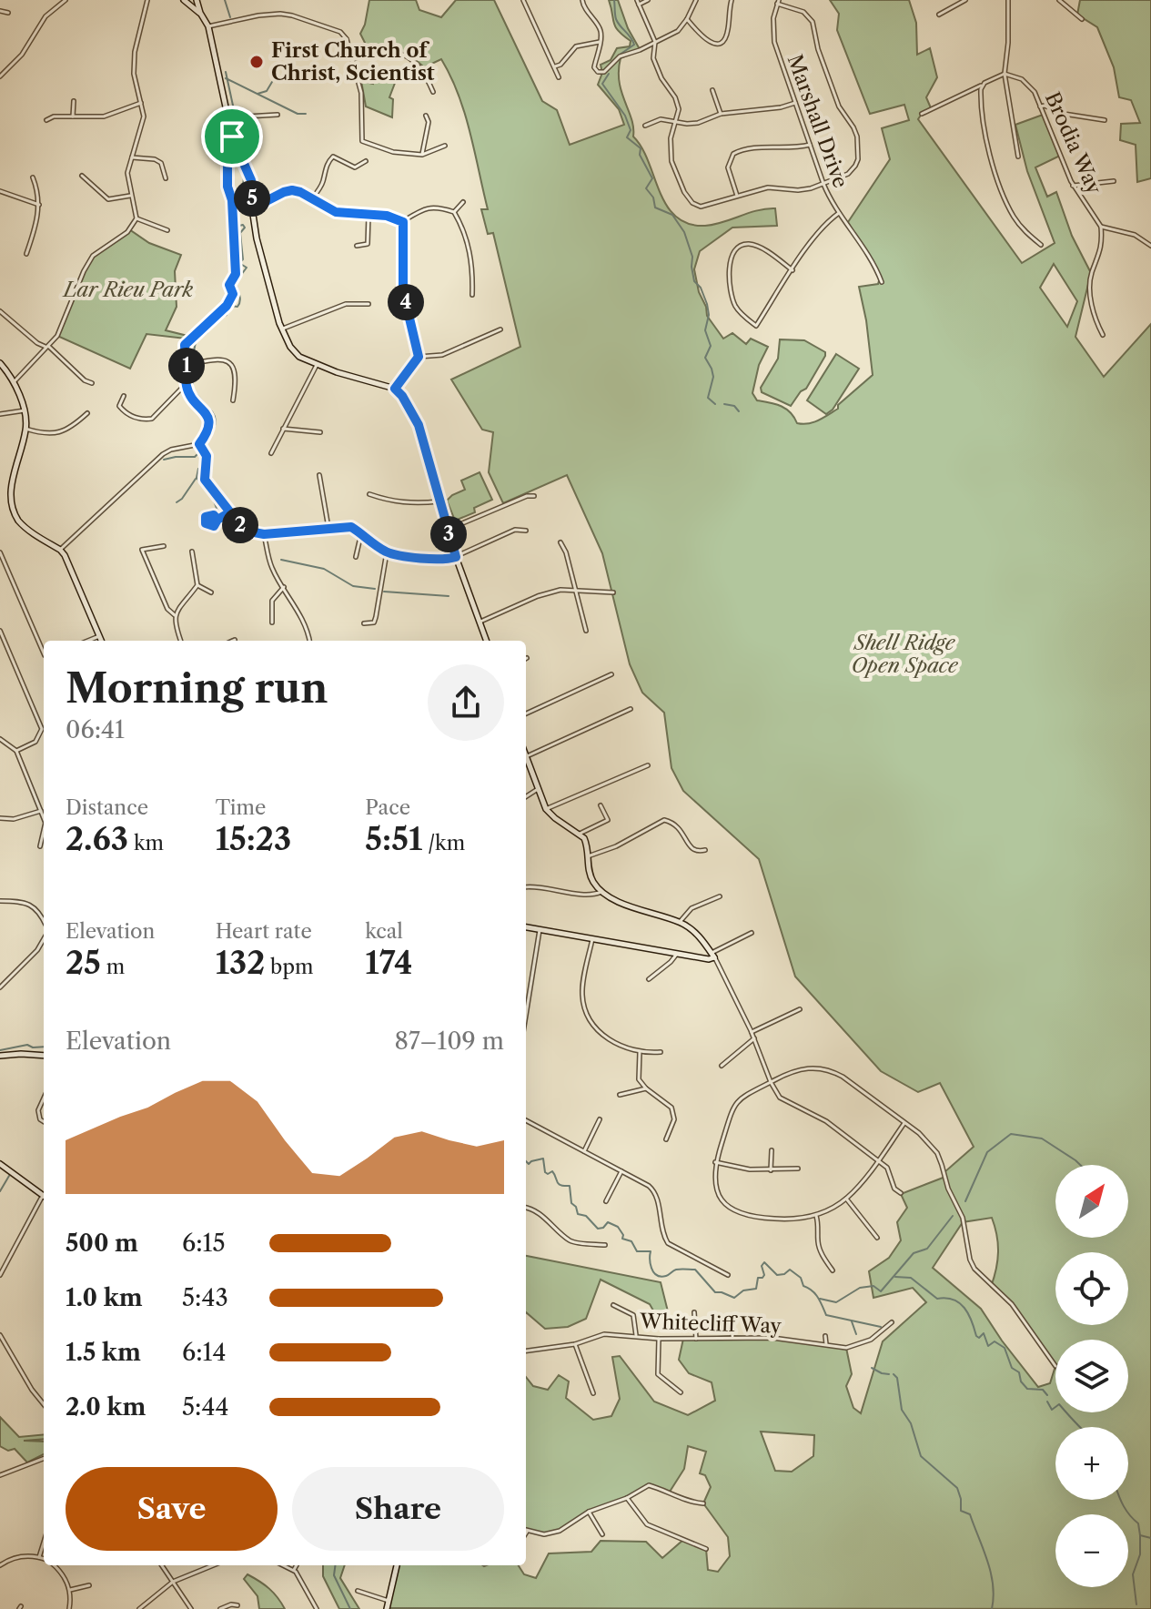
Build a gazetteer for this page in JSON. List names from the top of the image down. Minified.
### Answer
{"streets":{"street":["Marshall Drive","Brodia Way","Whitecliff Way"]},"parks":["Lar Rieu Park","Shell Ridge Open Space"],"places":["First Church of Christ, Scientist"],"north":"top right","page":{"pins":["5","4","1","2","3"],"heading":["Morning run","06:41"],"stats":[["Distance","2.63 km"],["Time","15:23"],["Pace","5:51 /km"],["Elevation","25 m"],["Heart rate","132 bpm"],["kcal","174"]],"chart":["Elevation","87–109 m"],"map_buttons":["+","−"],"list":[{"name":"500 m","note":"6:15"},{"name":"1.0 km","note":"5:43"},{"name":"1.5 km","note":"6:14"},{"name":"2.0 km","note":"5:44"}],"buttons":["Save","Share"]}}
